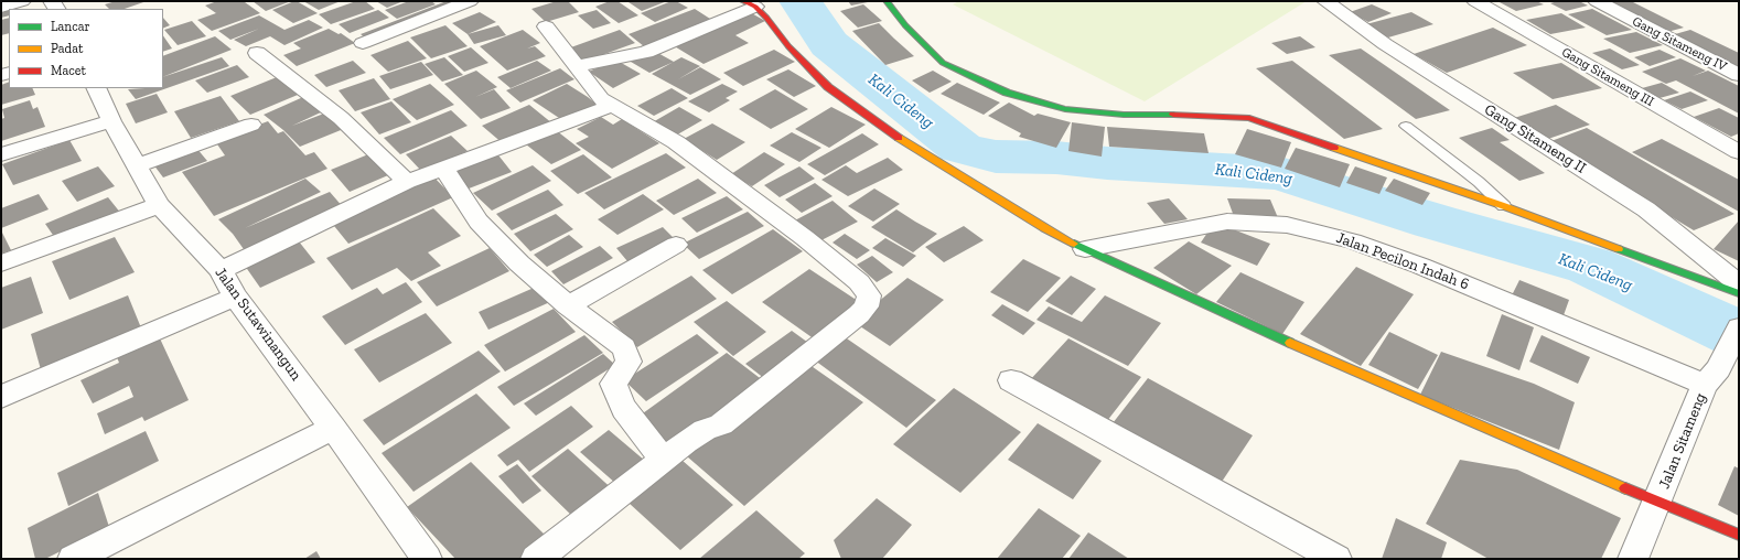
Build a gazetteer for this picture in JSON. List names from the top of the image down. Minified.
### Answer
{"streets":{"street":["Gang Sitameng IV","Gang Sitameng III","Gang Sitameng II","Jalan Pecilon Indah 6","Jalan Sutawinangun","Jalan Sitameng"]},"crossings":[["Jalan Pecilon Indah 6","Jalan Sitameng"]],"water":["Kali Cideng"],"legend":["Lancar","Padat","Macet"]}
